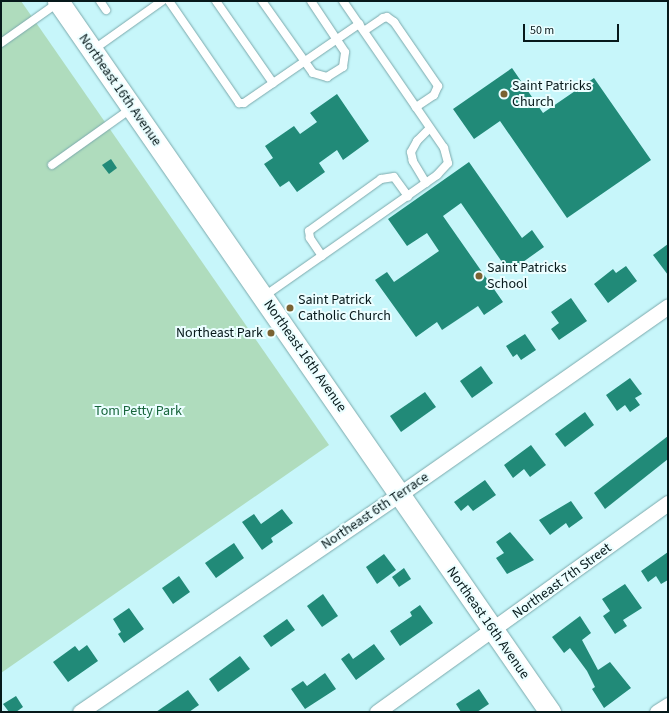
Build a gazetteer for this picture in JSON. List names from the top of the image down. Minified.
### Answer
{"streets":{"street":["Northeast 16th Avenue","Northeast 6th Terrace","Northeast 7th Street"]},"crossings":[["Northeast 16th Avenue","Northeast 6th Terrace"],["Northeast 16th Avenue","Northeast 7th Street"]],"parks":["Tom Petty Park"],"places":["Saint Patricks Church","Saint Patricks School","Saint Patrick Catholic Church","Northeast Park"],"scale_bar":"50 m"}
